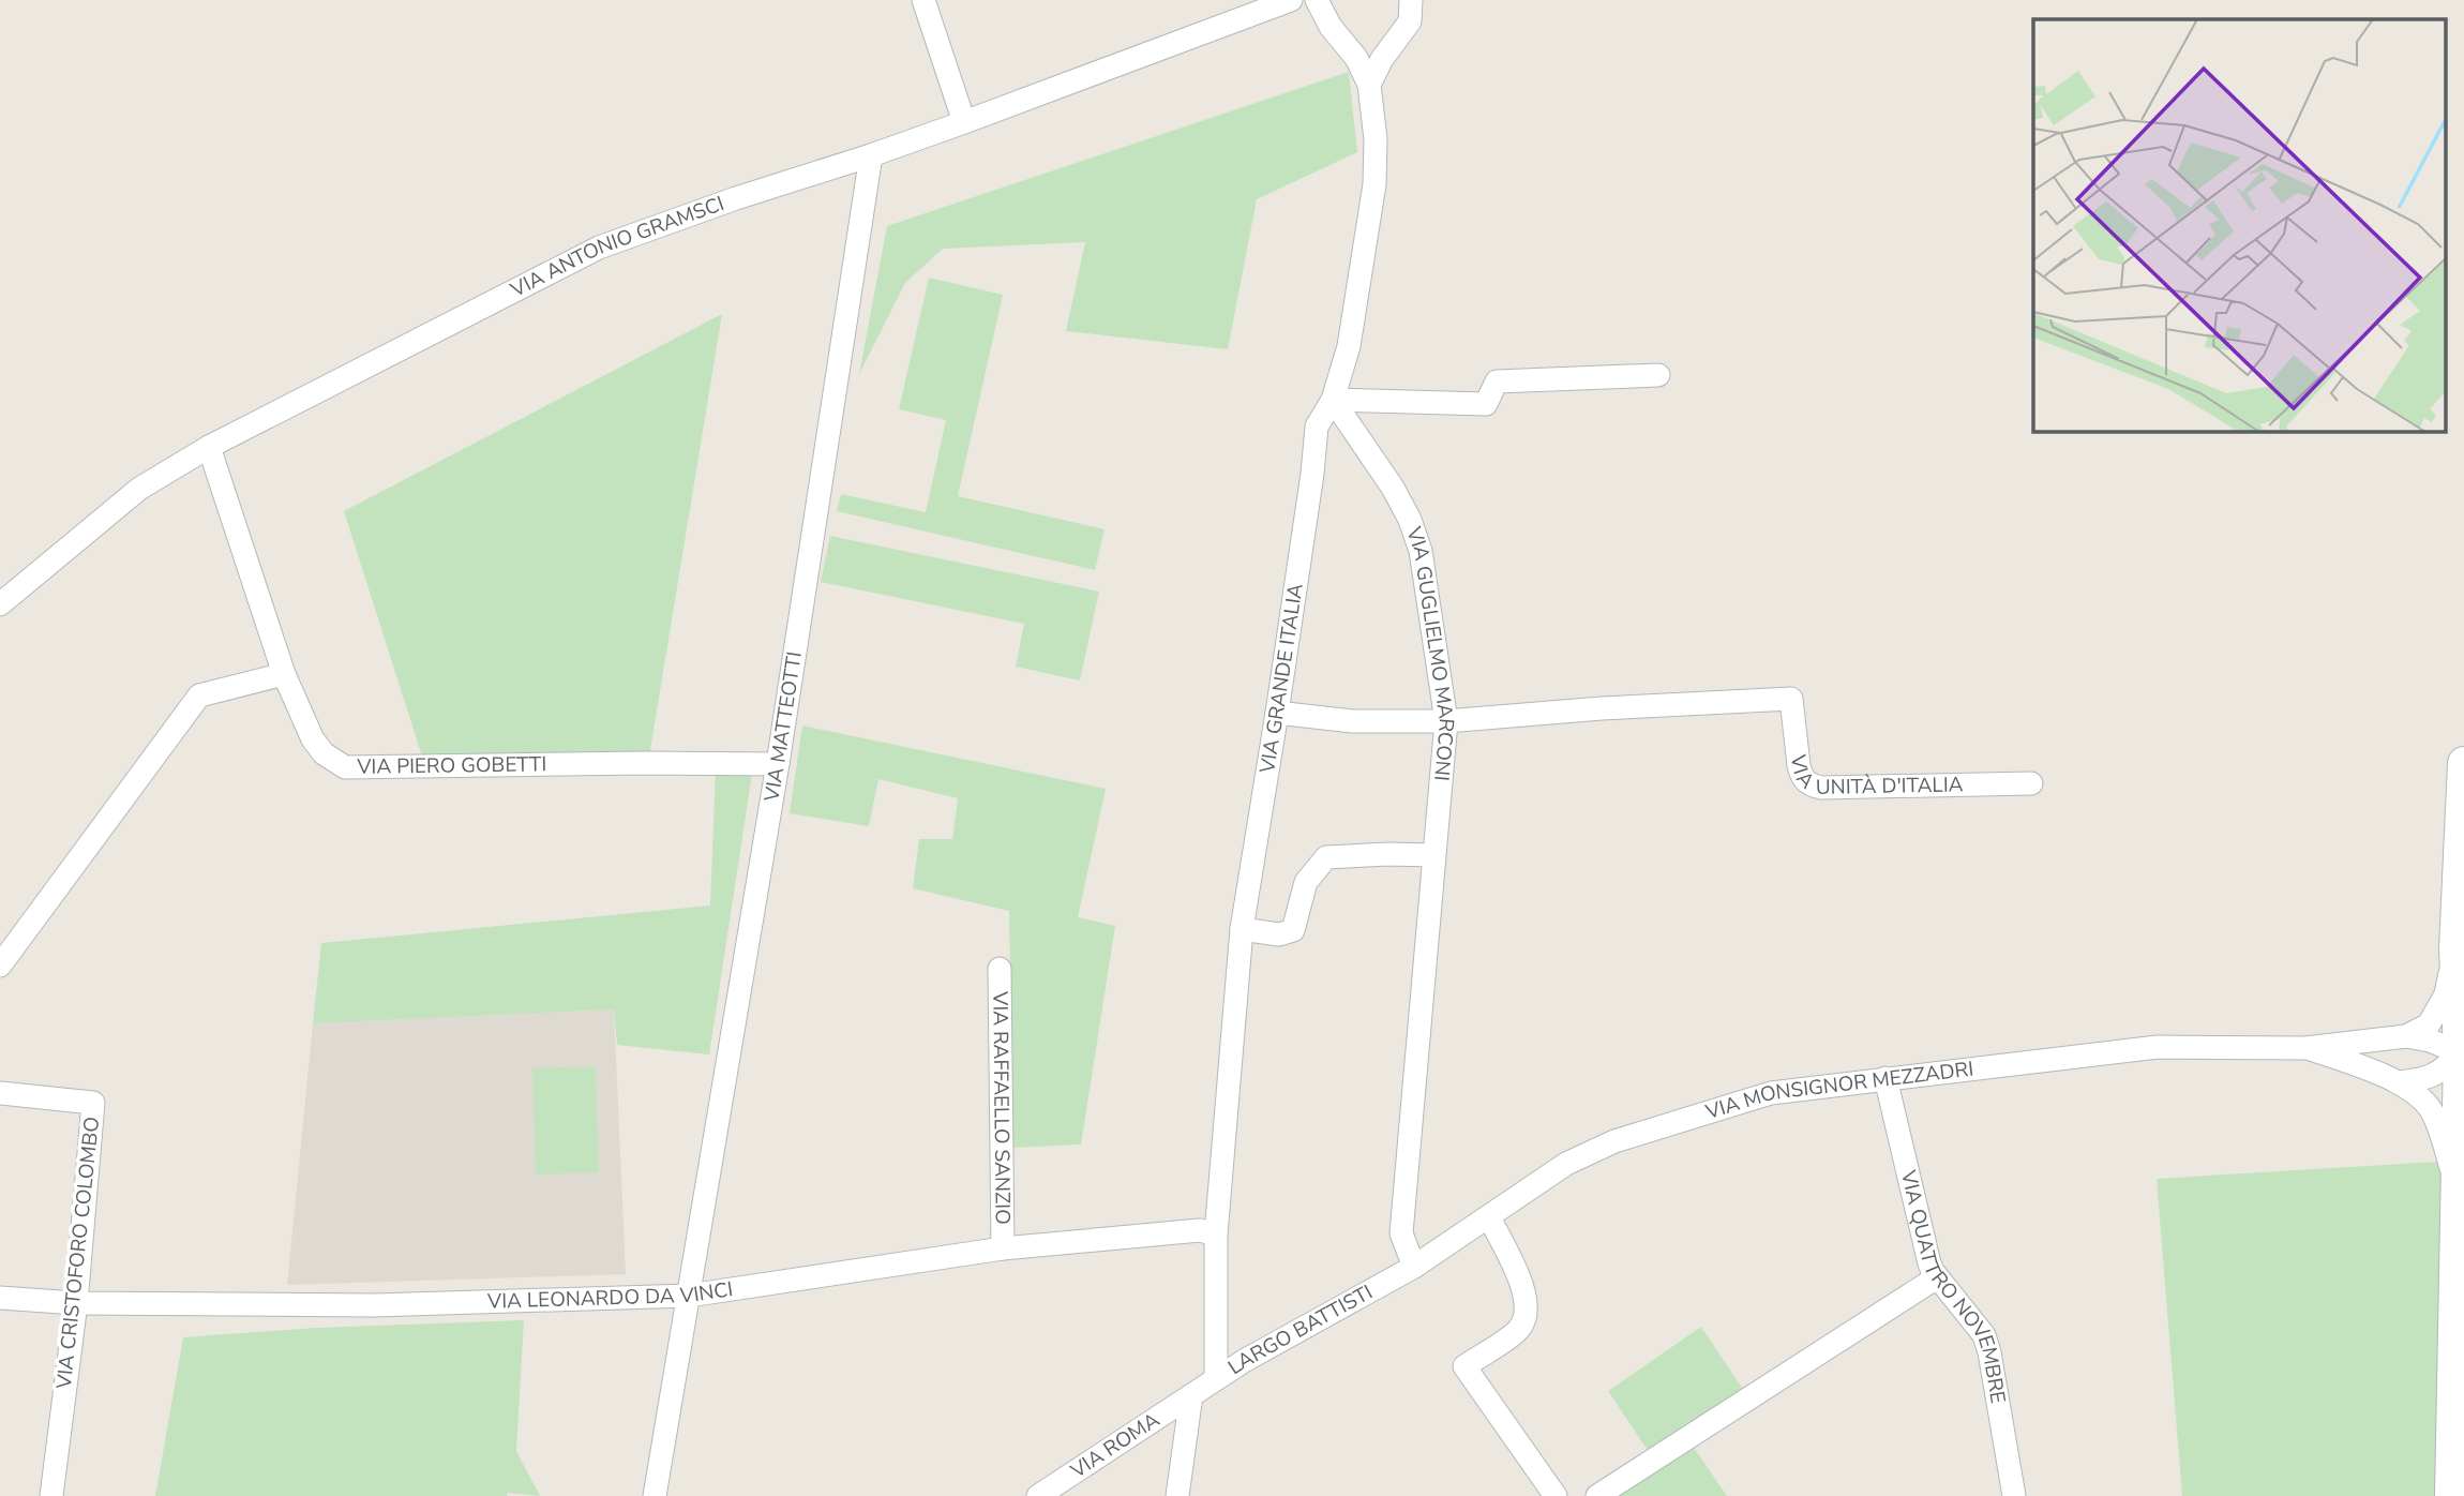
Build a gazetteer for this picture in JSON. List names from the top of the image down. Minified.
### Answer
{"streets":{"street":["VIA ANTONIO GRAMSCI","VIA GUGLIELMO MARCONI","VIA GRANDE ITALIA","VIA MATTEOTTI","VIA PIERO GOBETTI","VIA UNITÀ D'ITALIA","VIA MONSIGNOR MEZZADRI","VIA RAFFAELLO SANZIO","VIA CRISTOFORO COLOMBO","VIA QUATTRO NOVEMBRE","VIA LEONARDO DA VINCI","LARGO BATTISTI","VIA ROMA"]},"crossings":[["VIA ANTONIO GRAMSCI","VIA MATTEOTTI"],["VIA ANTONIO GRAMSCI","VIA PIERO GOBETTI"],["VIA GUGLIELMO MARCONI","VIA GRANDE ITALIA"],["VIA GUGLIELMO MARCONI","VIA UNITÀ D'ITALIA"],["VIA GUGLIELMO MARCONI","VIA MONSIGNOR MEZZADRI"],["VIA GUGLIELMO MARCONI","LARGO BATTISTI"],["VIA GRANDE ITALIA","VIA LEONARDO DA VINCI"],["VIA GRANDE ITALIA","LARGO BATTISTI"],["VIA MATTEOTTI","VIA PIERO GOBETTI"],["VIA MATTEOTTI","VIA LEONARDO DA VINCI"],["VIA MONSIGNOR MEZZADRI","VIA QUATTRO NOVEMBRE"],["VIA MONSIGNOR MEZZADRI","LARGO BATTISTI"],["VIA RAFFAELLO SANZIO","VIA LEONARDO DA VINCI"],["VIA CRISTOFORO COLOMBO","VIA LEONARDO DA VINCI"],["LARGO BATTISTI","VIA ROMA"]]}
